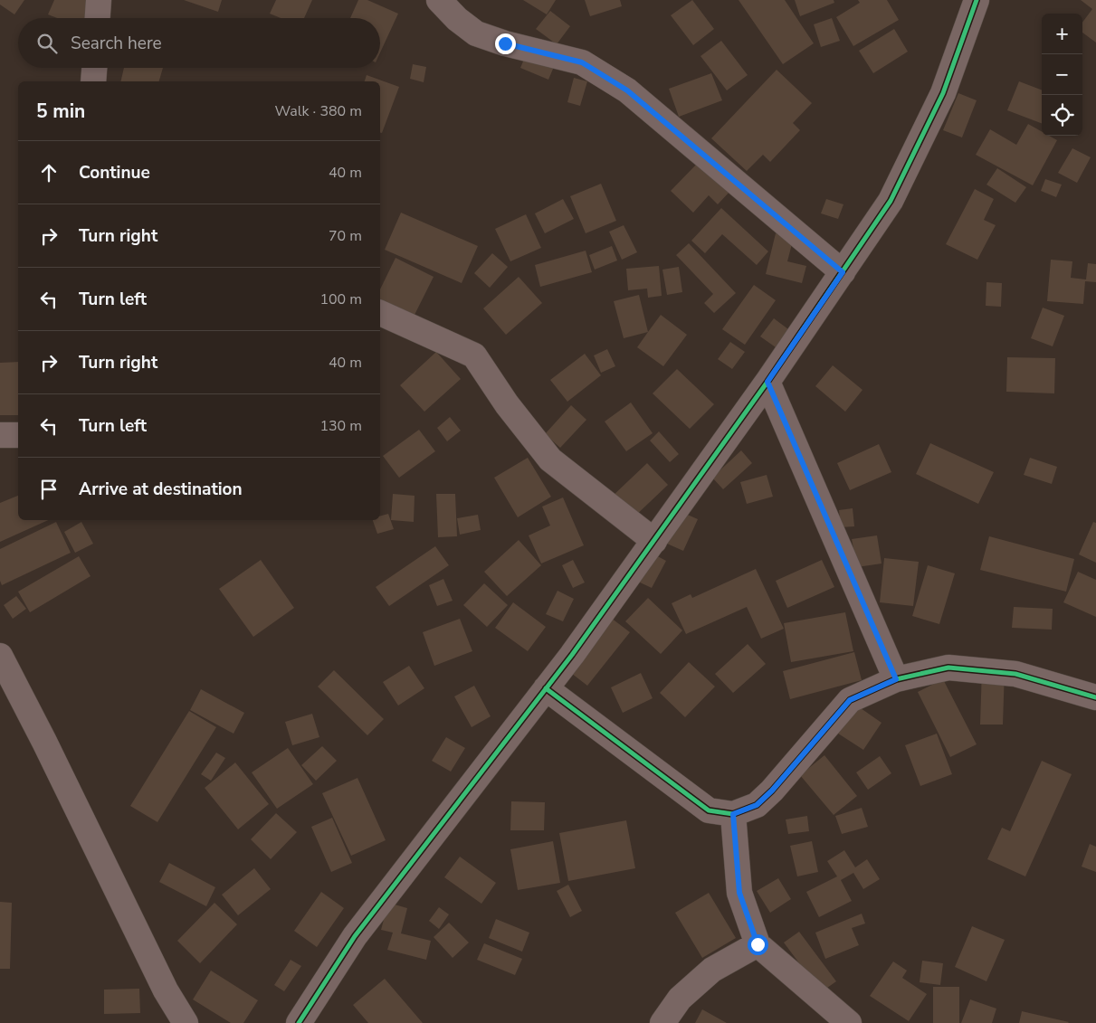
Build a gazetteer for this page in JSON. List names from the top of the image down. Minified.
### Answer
{"page":{"map_buttons":["+","−"],"search":"Search here","heading":["5 min","Walk · 380 m"],"list":[["Continue","40 m"],["Turn right","70 m"],["Turn left","100 m"],["Turn right","40 m"],["Turn left","130 m"],"Arrive at destination"]}}
